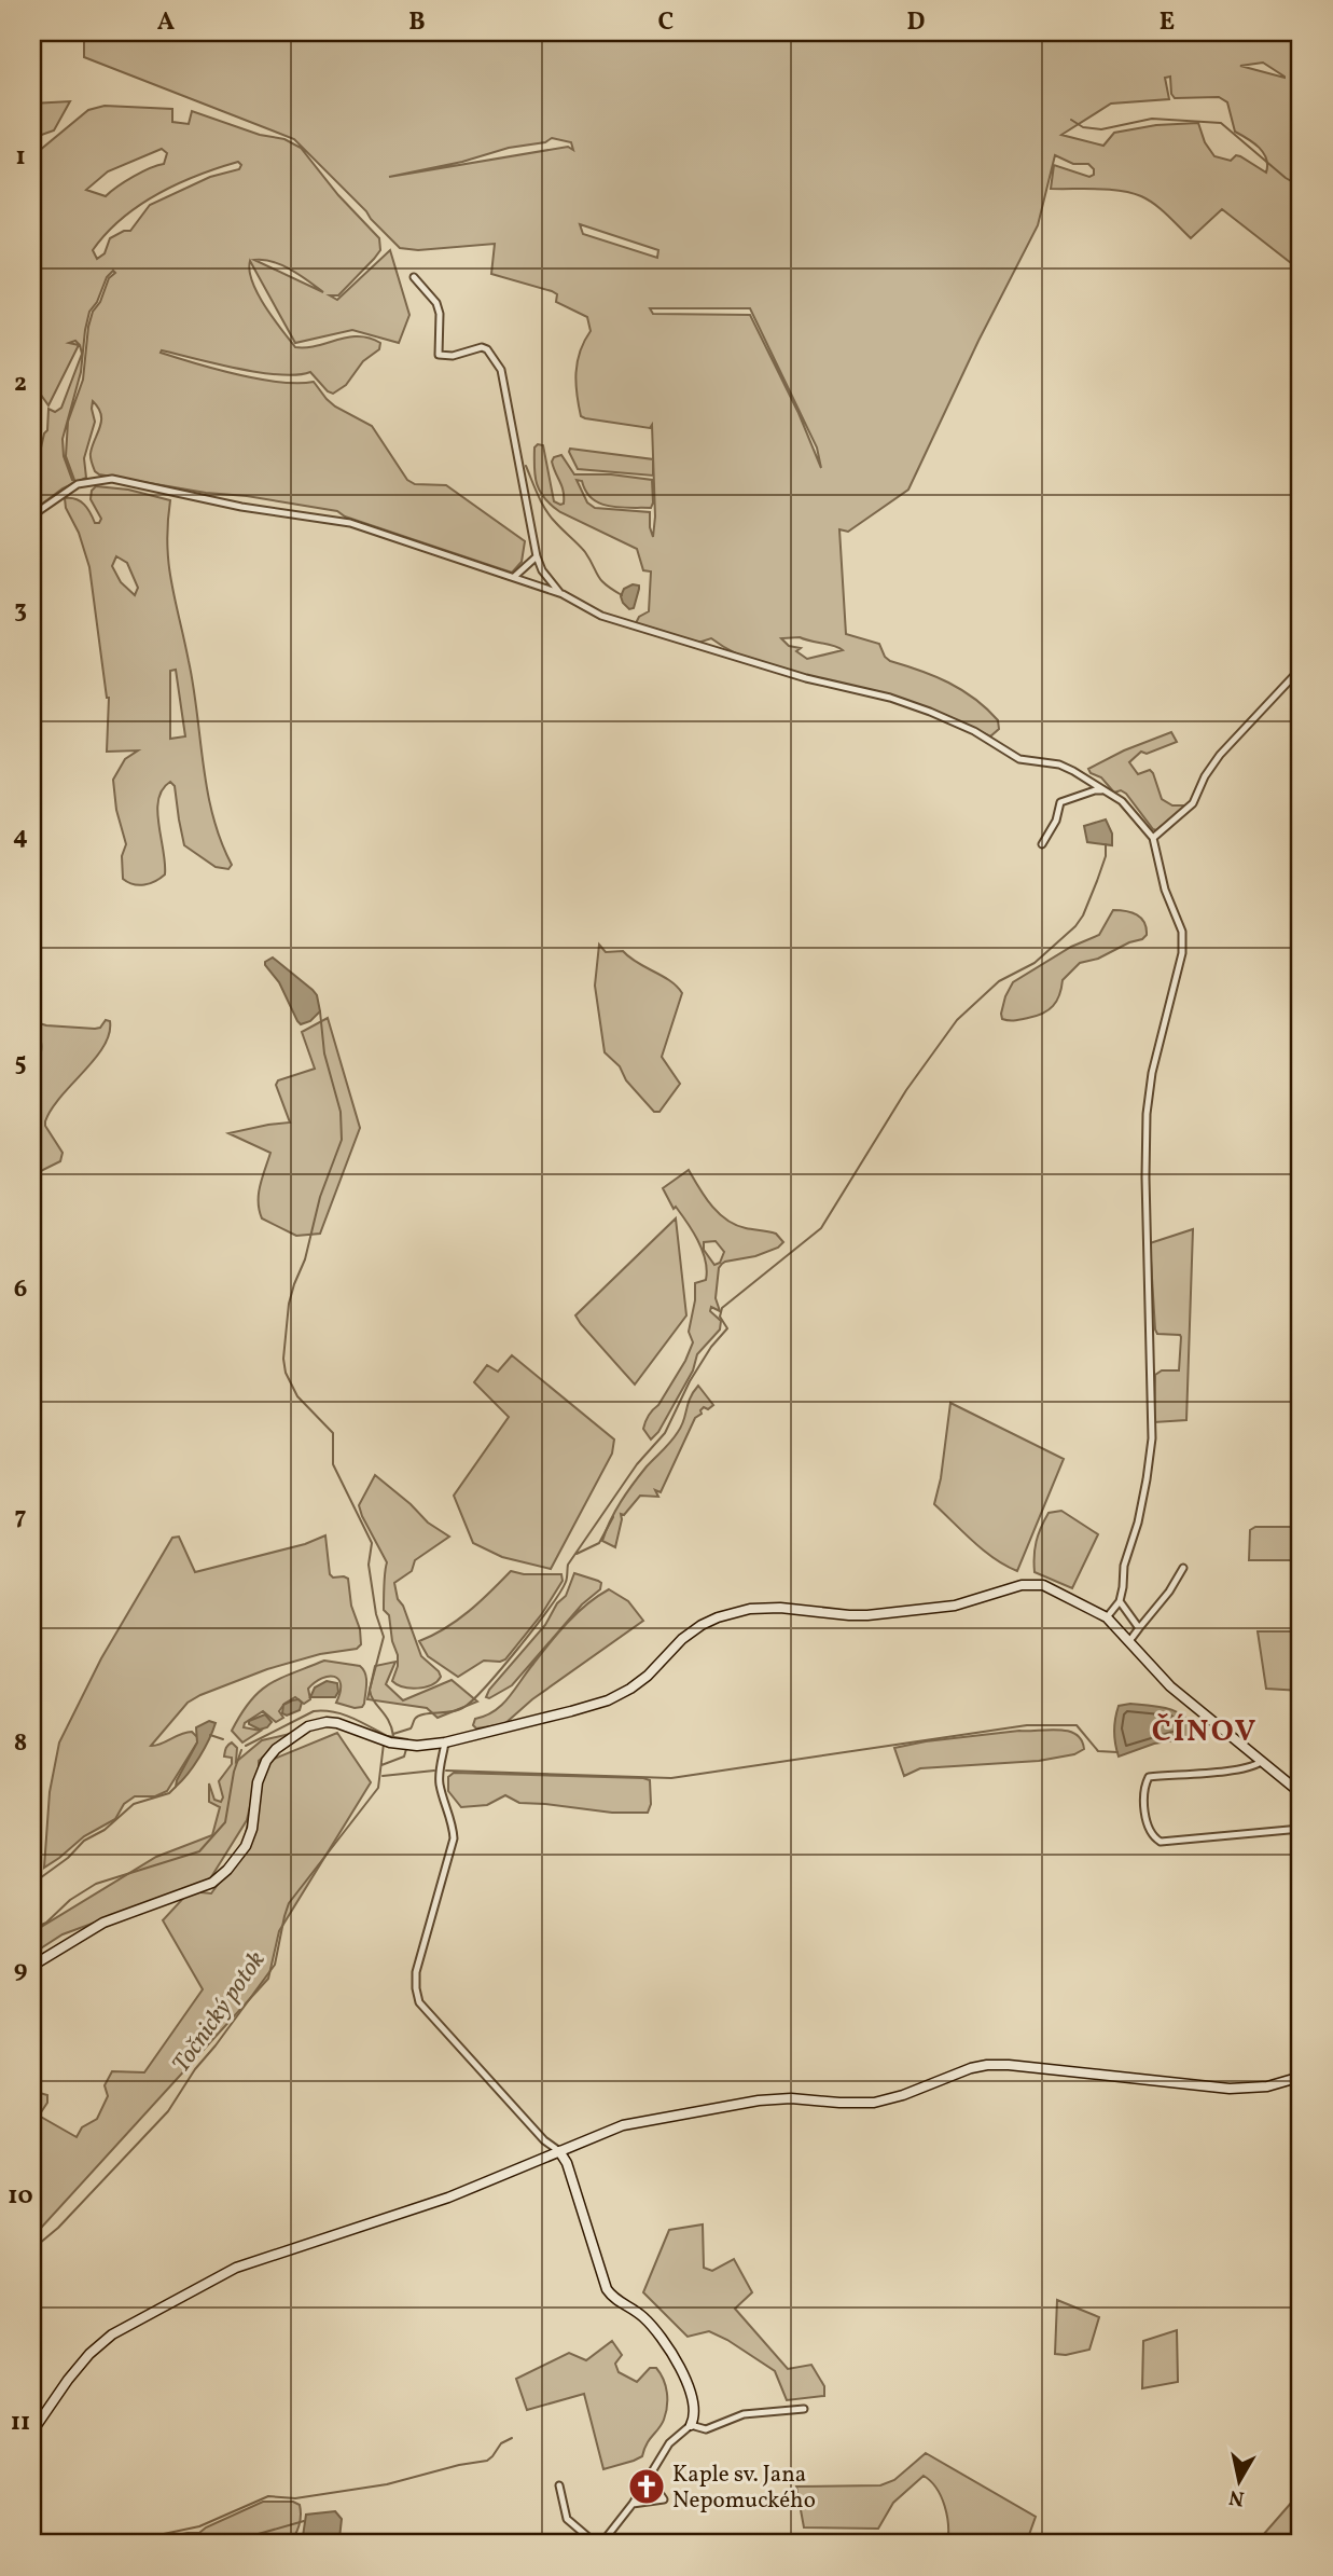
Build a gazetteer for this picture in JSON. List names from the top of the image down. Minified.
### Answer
{"districts":["ČÍNOV"],"water":["Točnický potok"],"places":{"church":["Kaple sv. Jana Nepomuckého"]},"north":"bottom","grid":{"columns":["A","B","C","D","E"],"rows":["1","2","3","4","5","6","7","8","9","10","11"]}}
